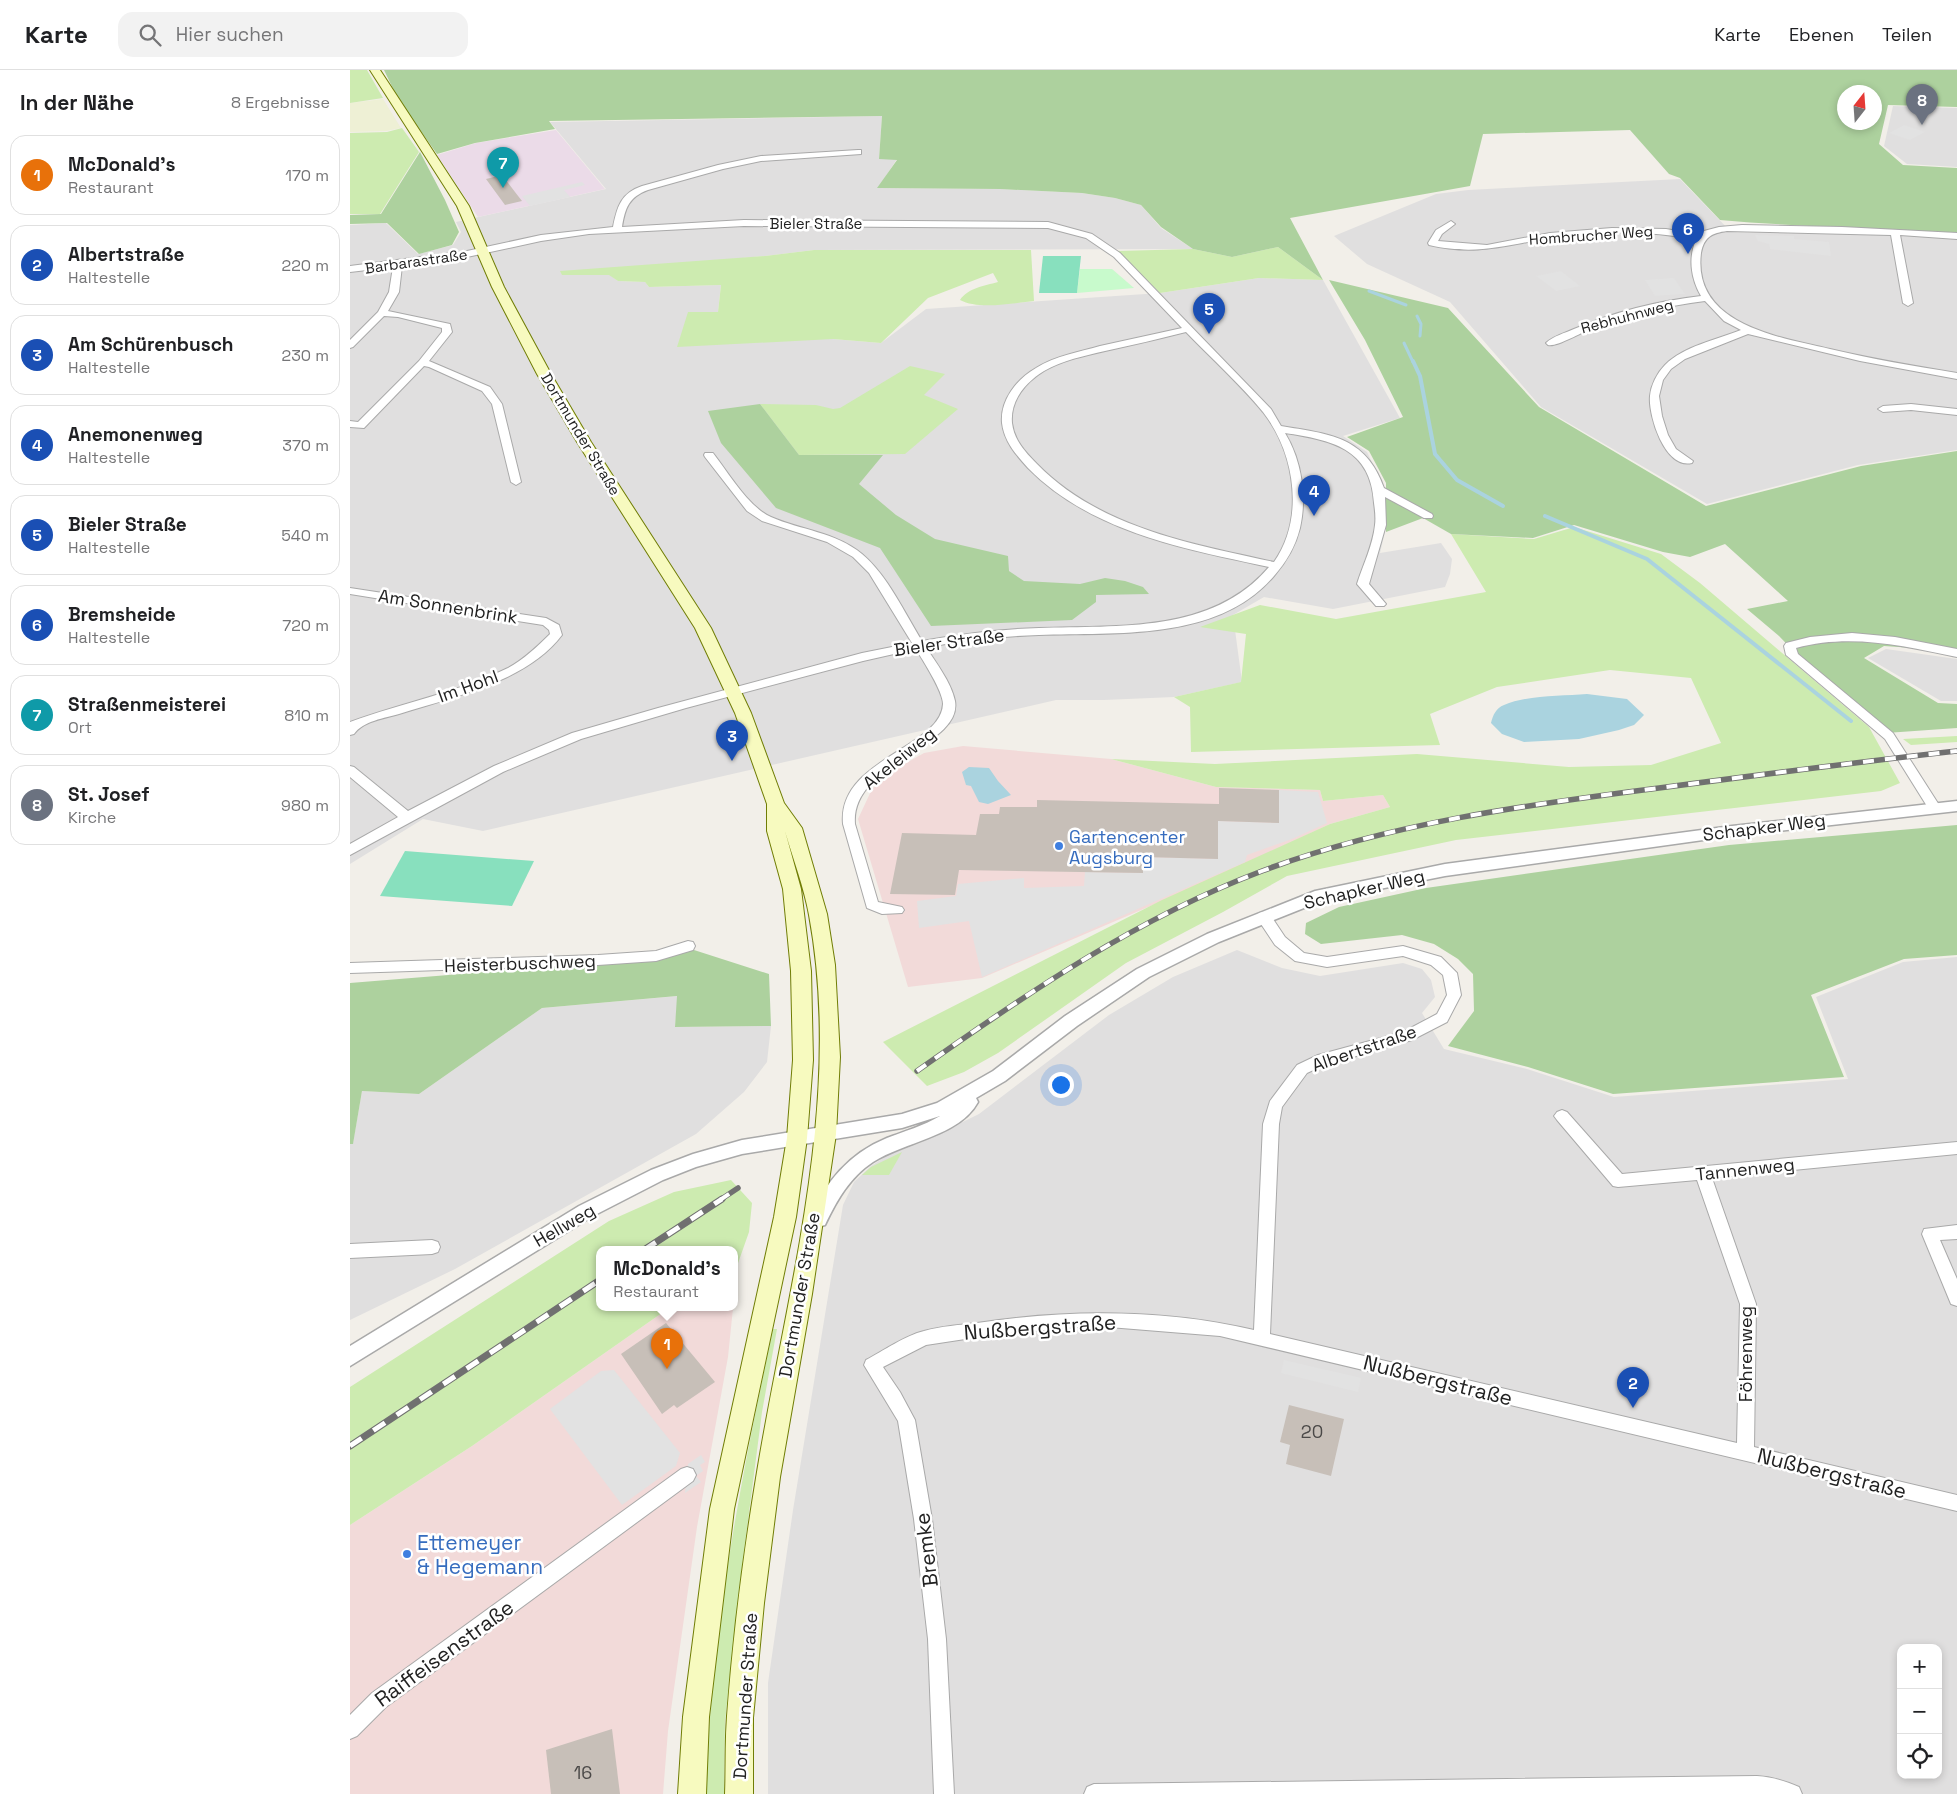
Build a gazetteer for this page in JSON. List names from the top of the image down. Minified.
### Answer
{"streets":{"main road":["Dortmunder Straße"],"street":["Bieler Straße","Hombrucher Weg","Barbarastraße","Rebhuhnweg","Am Sonnenbrink","Im Hohl","Akeleiweg","Schapker Weg","Heisterbuschweg","Albertstraße","Tannenweg","Hellweg","Nußbergstraße","Föhrenweg","Bremke","Raiffeisenstraße"]},"crossings":[["Bieler Straße","Barbarastraße"],["Bieler Straße","Dortmunder Straße"],["Bieler Straße","Akeleiweg"],["Barbarastraße","Dortmunder Straße"],["Dortmunder Straße","Schapker Weg"],["Dortmunder Straße","Hellweg"],["Am Sonnenbrink","Im Hohl"],["Schapker Weg","Albertstraße"],["Schapker Weg","Hellweg"],["Albertstraße","Nußbergstraße"],["Tannenweg","Föhrenweg"],["Nußbergstraße","Föhrenweg"],["Nußbergstraße","Bremke"]],"places":["Gartencenter Augsburg","Ettemeyer & Hegemann"],"house_numbers":["20","16"],"north":"top","page":{"header":"Karte","search":"Hier suchen","nav":["Karte","Ebenen","Teilen"],"heading":["In der Nähe","8 Ergebnisse"],"pins":["8","7","6","5","4","3","1","2"],"list":[{"mark":"1","name":"McDonald's","note":"Restaurant","value":"170 m"},{"mark":"2","name":"Albertstraße","note":"Haltestelle","value":"220 m"},{"mark":"3","name":"Am Schürenbusch","note":"Haltestelle","value":"230 m"},{"mark":"4","name":"Anemonenweg","note":"Haltestelle","value":"370 m"},{"mark":"5","name":"Bieler Straße","note":"Haltestelle","value":"540 m"},{"mark":"6","name":"Bremsheide","note":"Haltestelle","value":"720 m"},{"mark":"7","name":"Straßenmeisterei","note":"Ort","value":"810 m"},{"mark":"8","name":"St. Josef","note":"Kirche","value":"980 m"}],"popup":["McDonald's","Restaurant"],"map_buttons":["+","−"]}}
